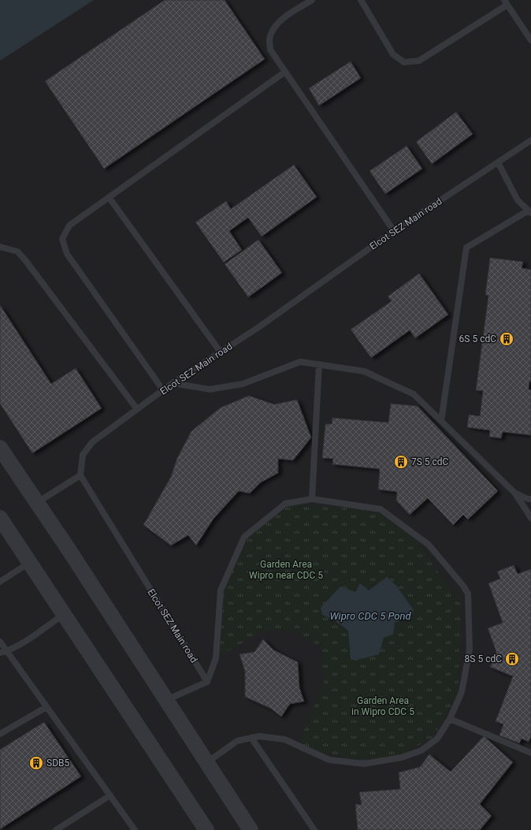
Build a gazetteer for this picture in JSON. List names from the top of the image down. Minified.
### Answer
{"streets":{"lane":["Elcot SEZ Main road"]},"water":["Wipro CDC 5 Pond"],"parks":["Garden Area Wipro near CDC 5","Garden Area in Wipro CDC 5"],"places":{"building":["6S 5 cdC","7S 5 cdC","8S 5 cdC","SDB5"]}}
